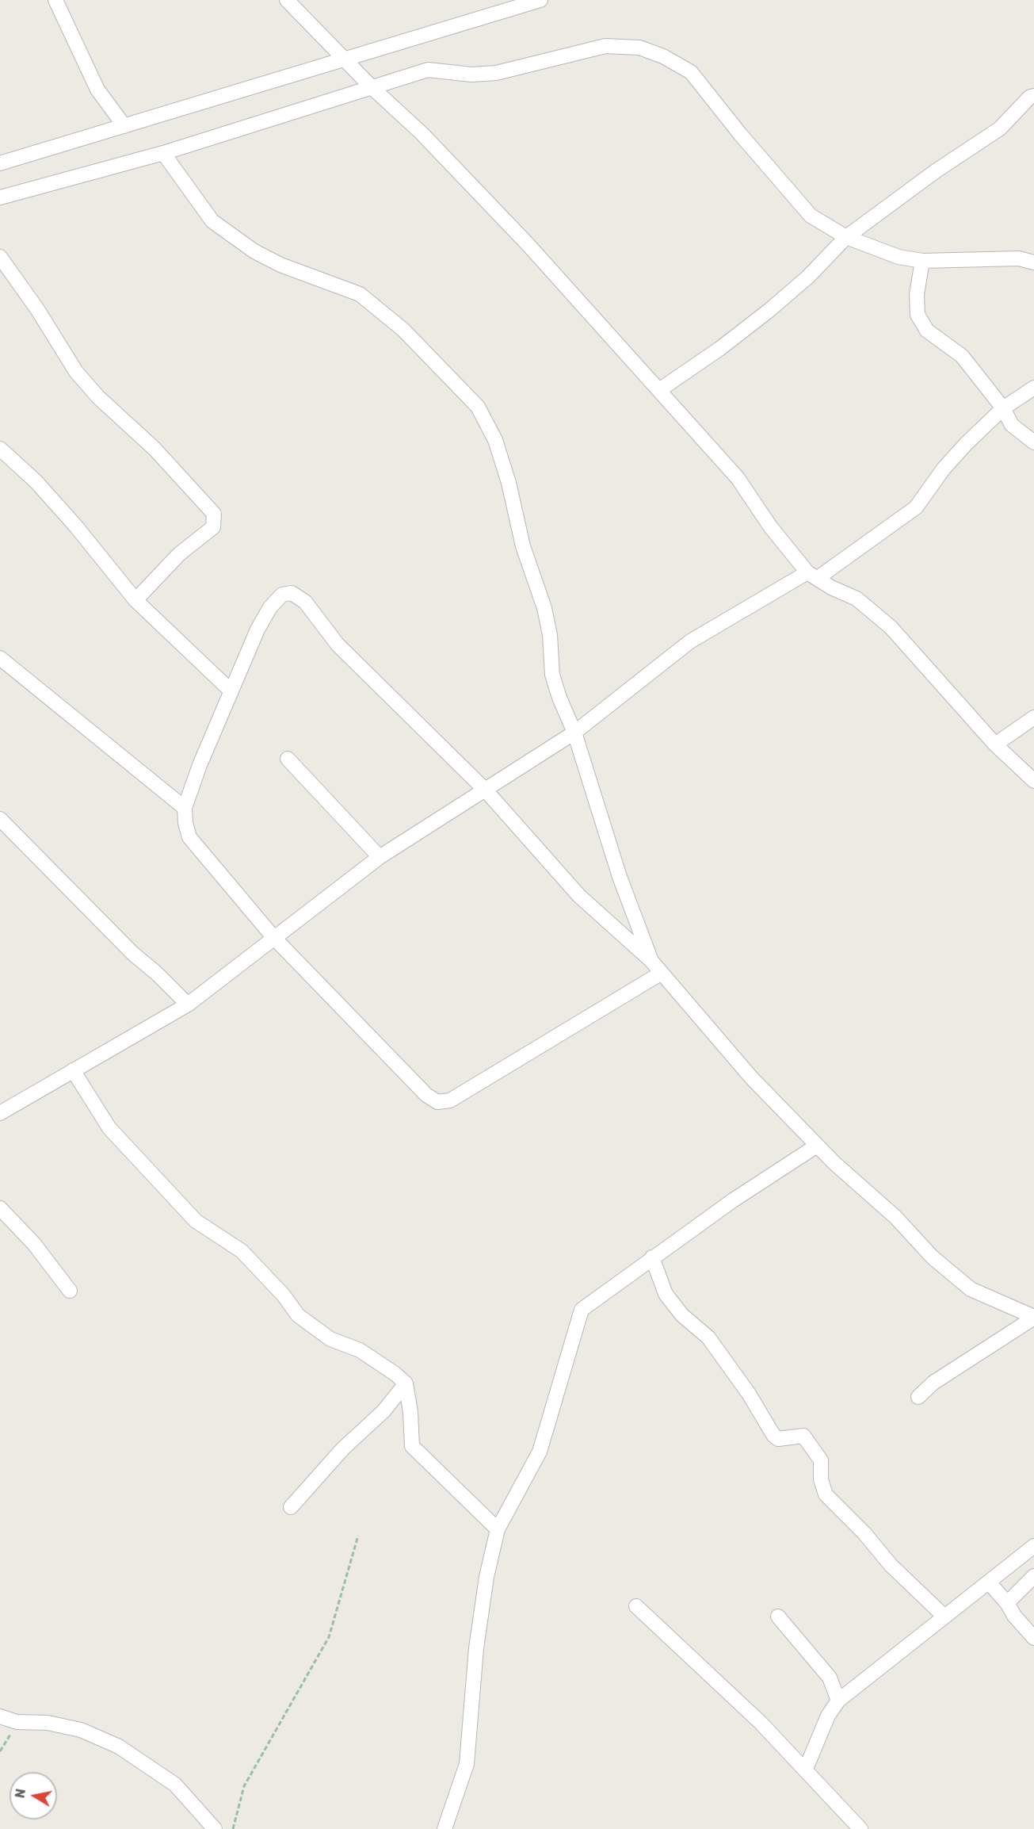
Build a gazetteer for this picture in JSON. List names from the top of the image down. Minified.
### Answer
{"north":"left"}
